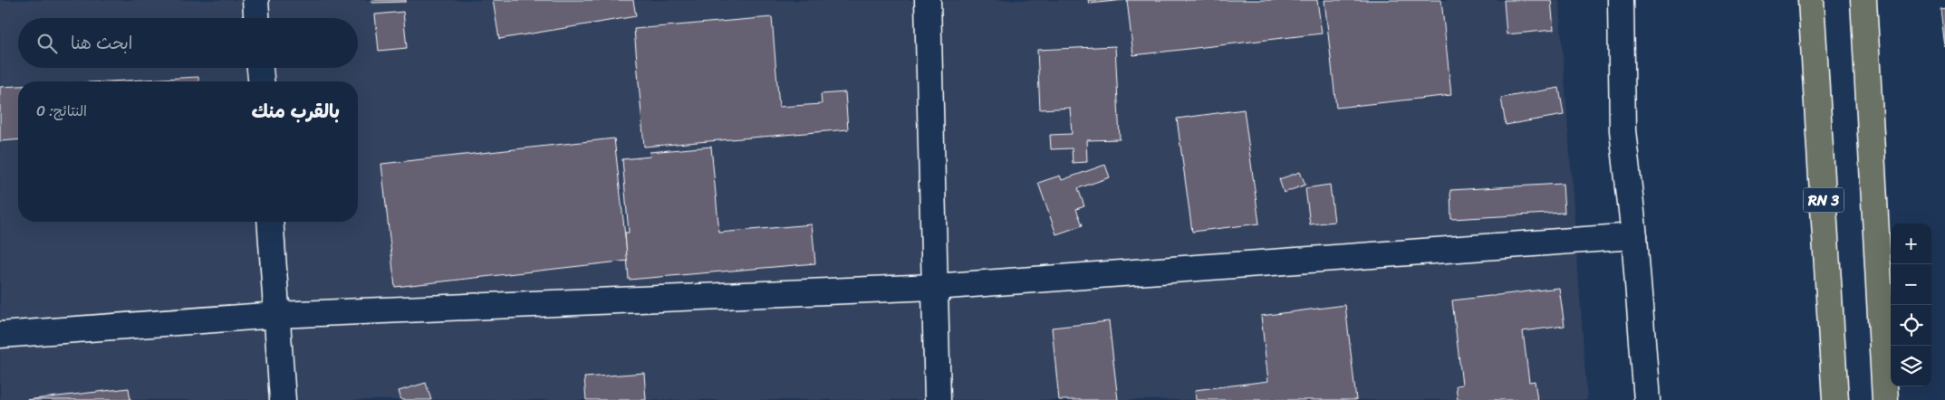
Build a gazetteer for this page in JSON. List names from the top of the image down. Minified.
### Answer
{"streets":{"highway":["RN 3"]},"page":{"search":"ابحث هنا","heading":["بالقرب منك","النتائج: 0"],"map_buttons":["+","−"]}}
